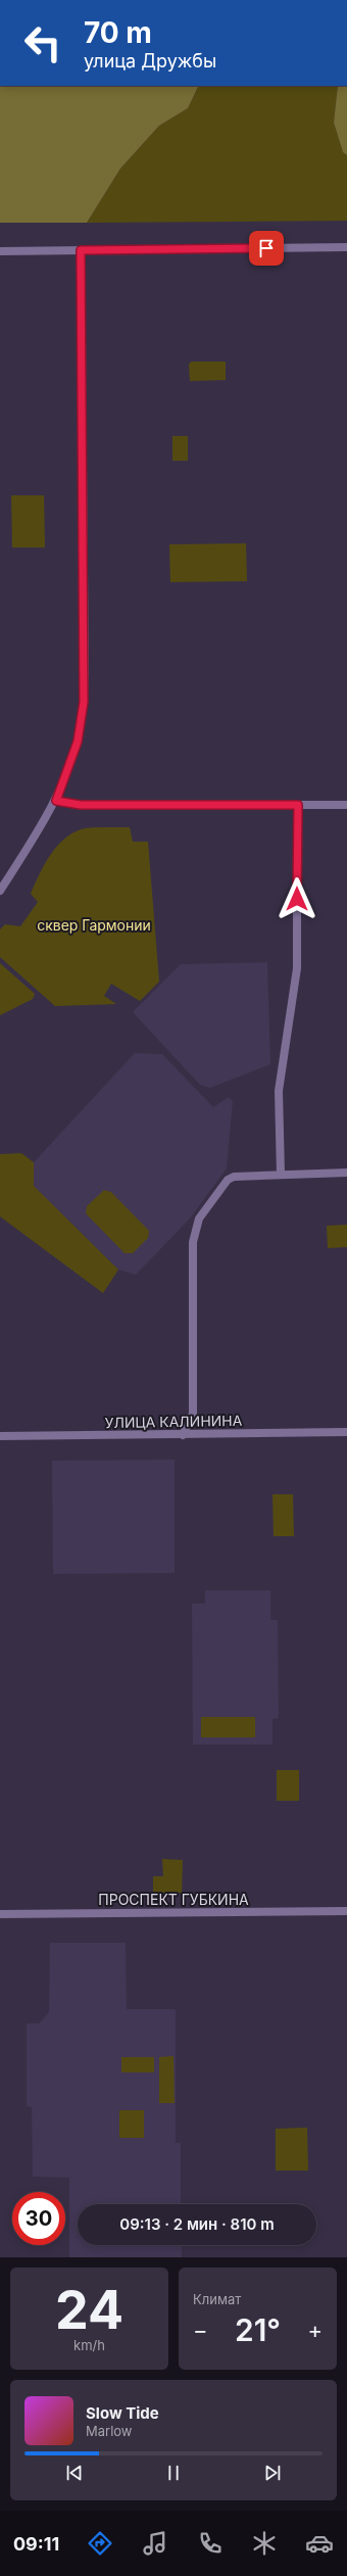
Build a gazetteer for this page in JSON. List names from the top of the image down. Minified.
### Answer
{"streets":{"street":["УЛИЦА КАЛИНИНА","ПРОСПЕКТ ГУБКИНА"]},"parks":["сквер Гармонии"],"page":{"turn":["70 m","улица Дружбы"],"limit":"30","trip":"09:13 · 2 мин · 810 m","tile":[["24","km/h"],"Климат"],"heat":["−","21°","+"],"song":["Slow Tide","Marlow"],"tabs":"09:11"}}
